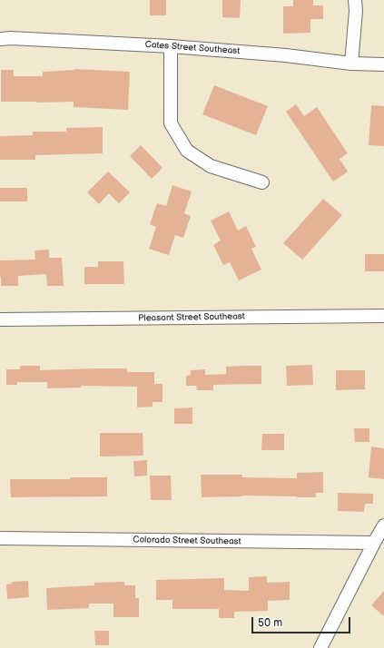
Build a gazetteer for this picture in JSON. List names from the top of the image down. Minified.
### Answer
{"streets":{"street":["Cates Street Southeast","Pleasant Street Southeast","Colorado Street Southeast"]},"scale_bar":"50 m"}
